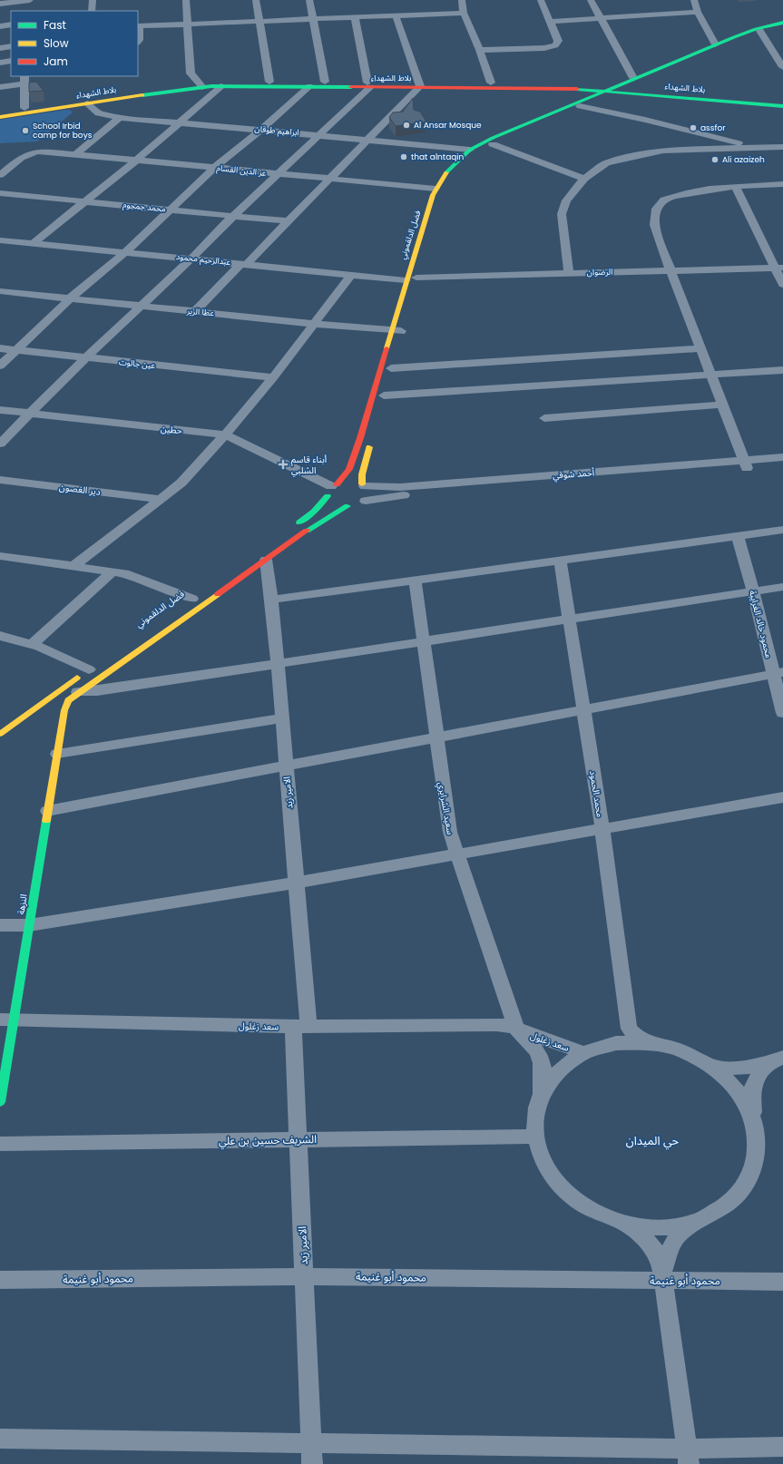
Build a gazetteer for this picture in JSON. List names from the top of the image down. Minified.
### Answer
{"streets":{"main road":["بلاط الشهداء","فضل الدلقموني","النزهة"],"street":["ابراهيم طوقان","عز الدين القسام","محمد جمجوم","عبدالرحيم محمود","الرضوان","عطا الزير","عين جالوت","حطين","أحمد شوقي","دير الغصون","محمود خالد الغرايبة","الامير زيد","محمد الحمود","سعيد الشرايري","سعد زغلول","الشريف حسين بن علي","محمود أبو غنيمة"]},"crossings":[["بلاط الشهداء","ابراهيم طوقان"],["بلاط الشهداء","فضل الدلقموني"],["ابراهيم طوقان","فضل الدلقموني"],["عز الدين القسام","فضل الدلقموني"],["فضل الدلقموني","عبدالرحيم محمود"],["فضل الدلقموني","عطا الزير"],["فضل الدلقموني","حطين"],["الامير زيد","سعد زغلول"],["الامير زيد","الشريف حسين بن علي"],["الامير زيد","محمود أبو غنيمة"],["سعيد الشرايري","سعد زغلول"],["النزهة","سعد زغلول"]],"districts":["حي الميدان"],"places":{"other":["Al Ansar Mosque","assfor","School Irbid camp for boys","that alntaqin","Ali azaizeh"],"health":["أبناء قاسم الشلبي"]},"legend":["Fast","Slow","Jam"]}
